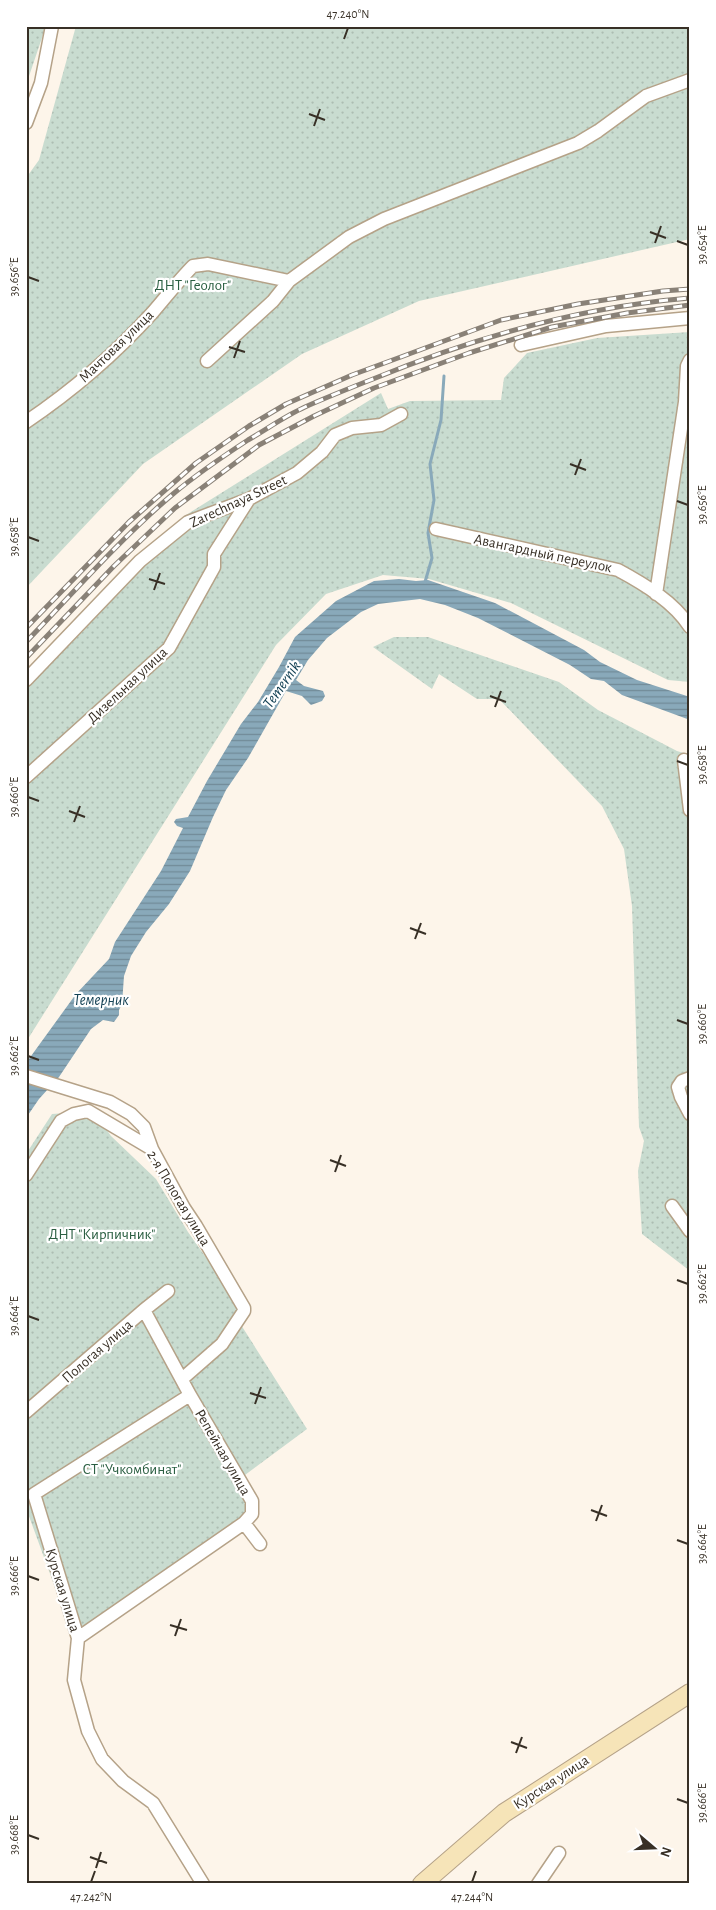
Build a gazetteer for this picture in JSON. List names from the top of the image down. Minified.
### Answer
{"streets":{"street":["Мачтовая улица","Zarechnaya Street","Авангардный переулок","Дизельная улица","2-я Пологая улица","Пологая улица","Репейная улица","Курская улица"]},"crossings":[["Zarechnaya Street","Дизельная улица"],["2-я Пологая улица","Репейная улица"],["Пологая улица","Репейная улица"],["Репейная улица","Курская улица"]],"water":["Temernik","Темерник"],"parks":["ДНТ \"Геолог\"","ДНТ \"Кирпичник\"","СТ \"Учкомбинат\""],"north":"right","coordinates":["47.240°N","39.654°E","39.656°E","39.658°E","39.660°E","39.662°E","39.664°E","39.666°E","39.668°E","47.242°N","47.244°N"]}
